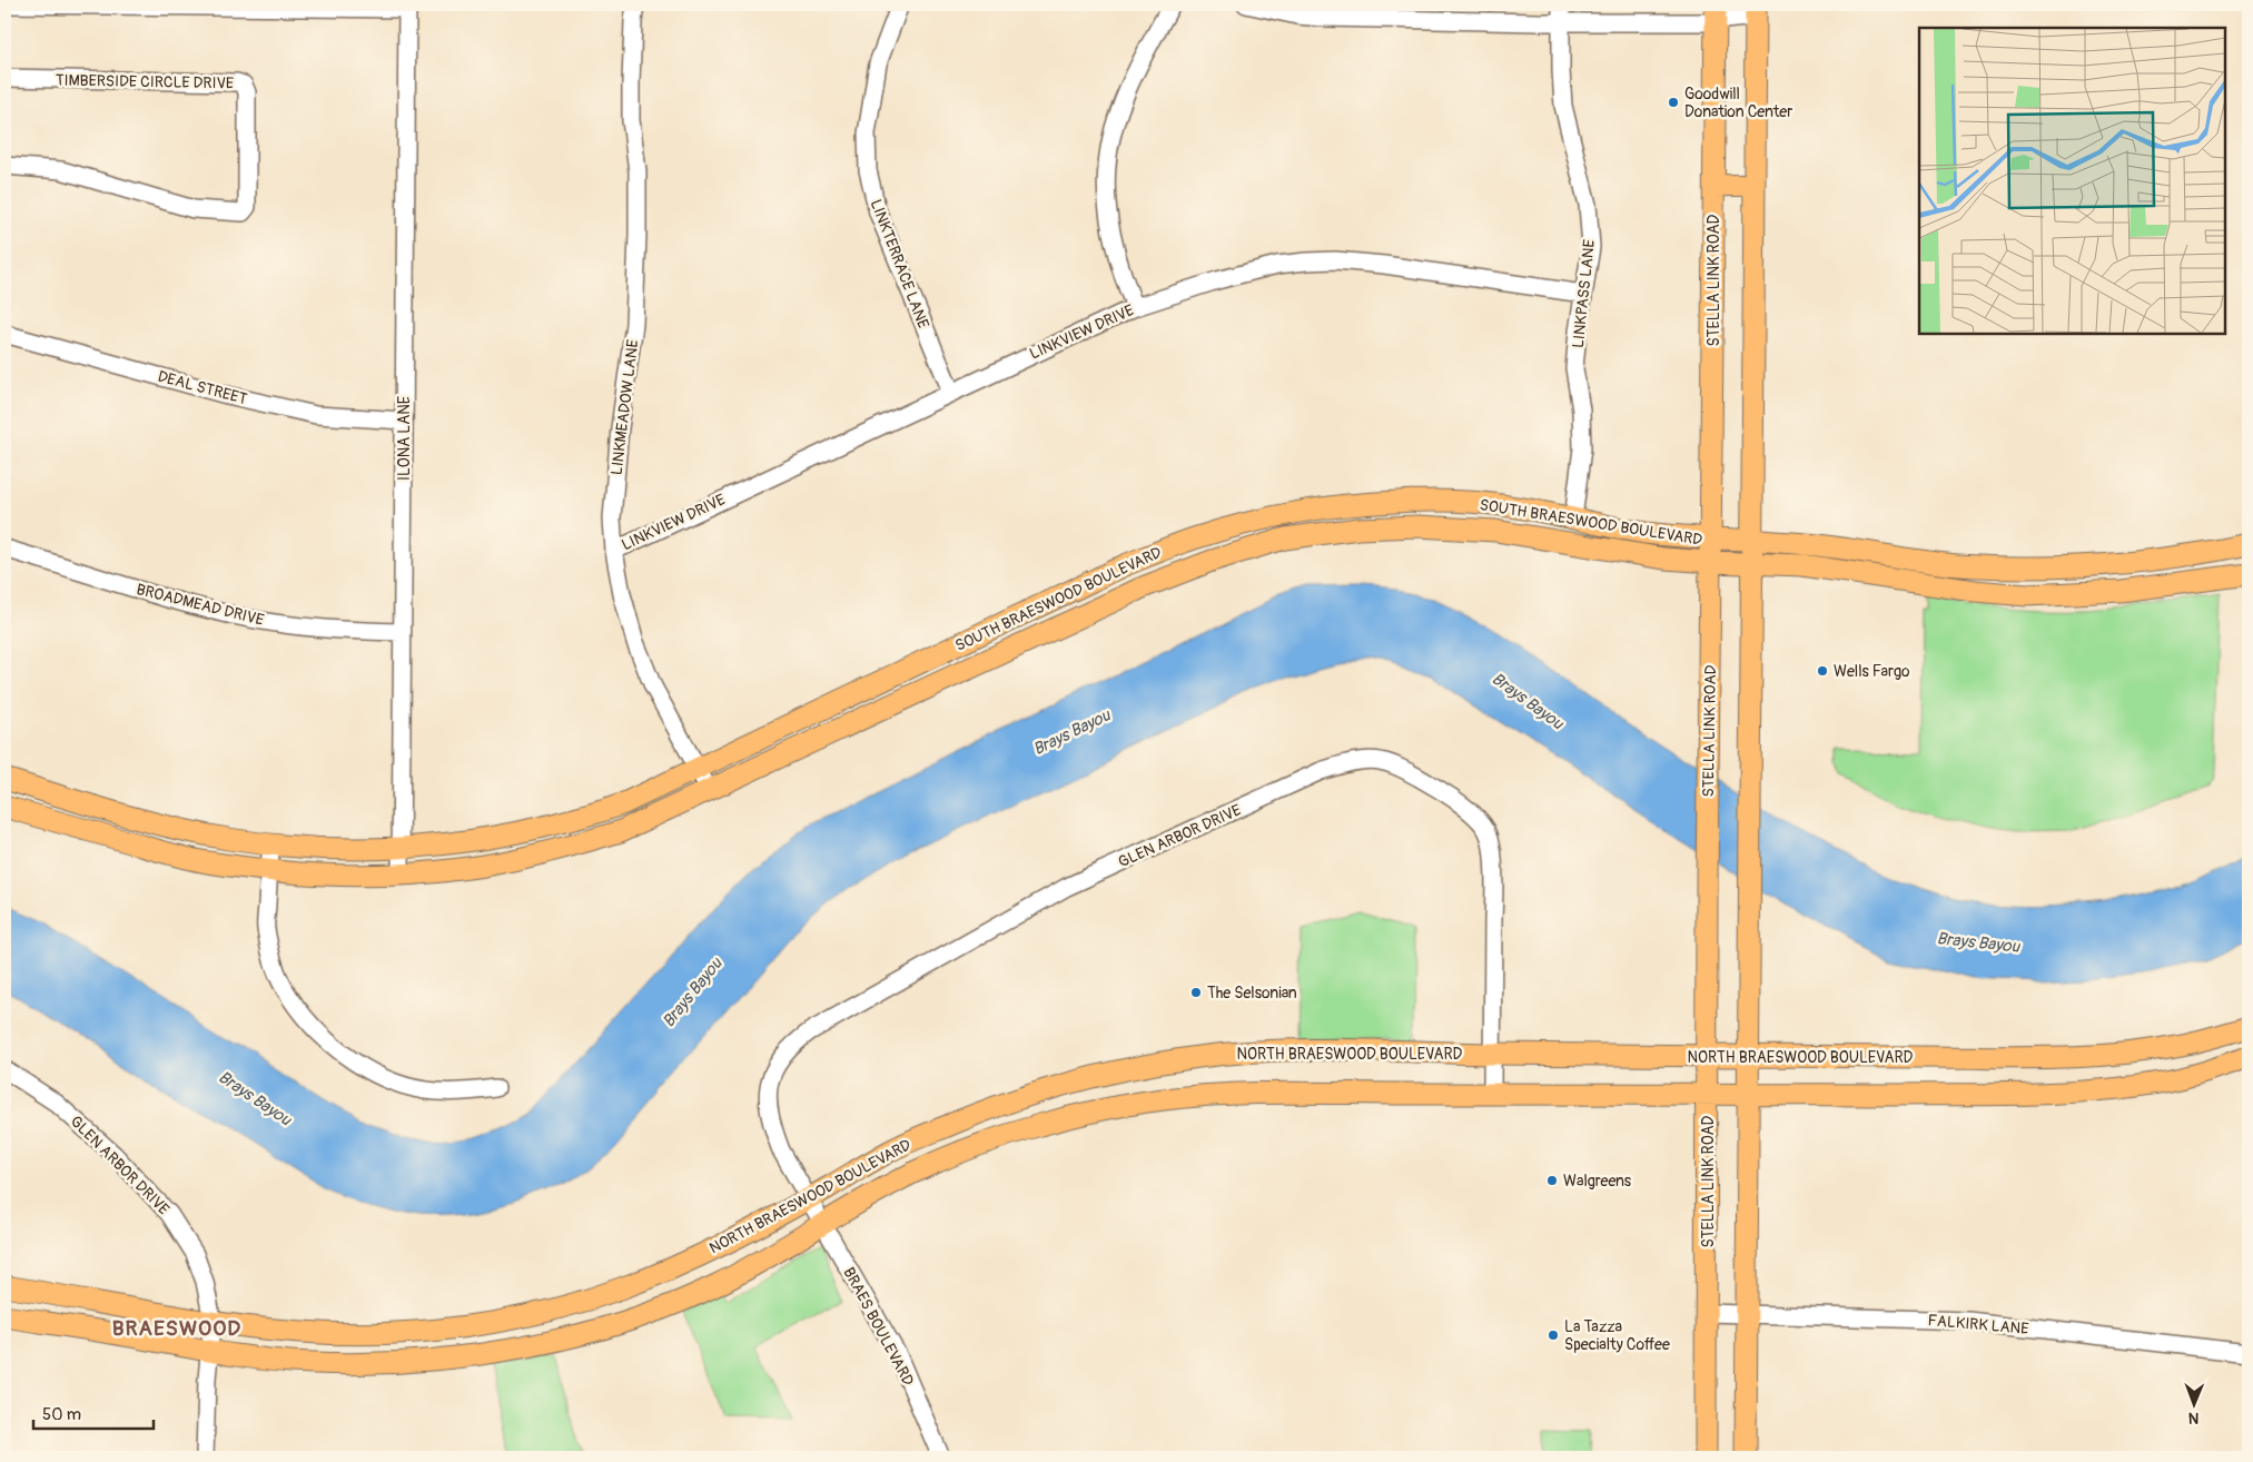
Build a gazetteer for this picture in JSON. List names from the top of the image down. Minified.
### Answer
{"streets":{"main road":["STELLA LINK ROAD","SOUTH BRAESWOOD BOULEVARD","NORTH BRAESWOOD BOULEVARD"],"street":["TIMBERSIDE CIRCLE DRIVE","LINKTERRACE LANE","LINKPASS LANE","LINKVIEW DRIVE","DEAL STREET","LINKMEADOW LANE","ILONA LANE","BROADMEAD DRIVE","GLEN ARBOR DRIVE","FALKIRK LANE","BRAES BOULEVARD"]},"crossings":[["LINKTERRACE LANE","LINKVIEW DRIVE"],["STELLA LINK ROAD","SOUTH BRAESWOOD BOULEVARD"],["STELLA LINK ROAD","NORTH BRAESWOOD BOULEVARD"],["STELLA LINK ROAD","FALKIRK LANE"],["LINKPASS LANE","LINKVIEW DRIVE"],["LINKPASS LANE","SOUTH BRAESWOOD BOULEVARD"],["LINKVIEW DRIVE","LINKMEADOW LANE"],["DEAL STREET","ILONA LANE"],["LINKMEADOW LANE","SOUTH BRAESWOOD BOULEVARD"],["ILONA LANE","SOUTH BRAESWOOD BOULEVARD"],["ILONA LANE","BROADMEAD DRIVE"],["GLEN ARBOR DRIVE","NORTH BRAESWOOD BOULEVARD"],["GLEN ARBOR DRIVE","BRAES BOULEVARD"],["NORTH BRAESWOOD BOULEVARD","BRAES BOULEVARD"]],"districts":["BRAESWOOD"],"water":["Brays Bayou"],"places":["Goodwill Donation Center","Wells Fargo","The Selsonian","Walgreens","La Tazza Specialty Coffee"],"scale_bar":"50 m","north":"bottom"}
